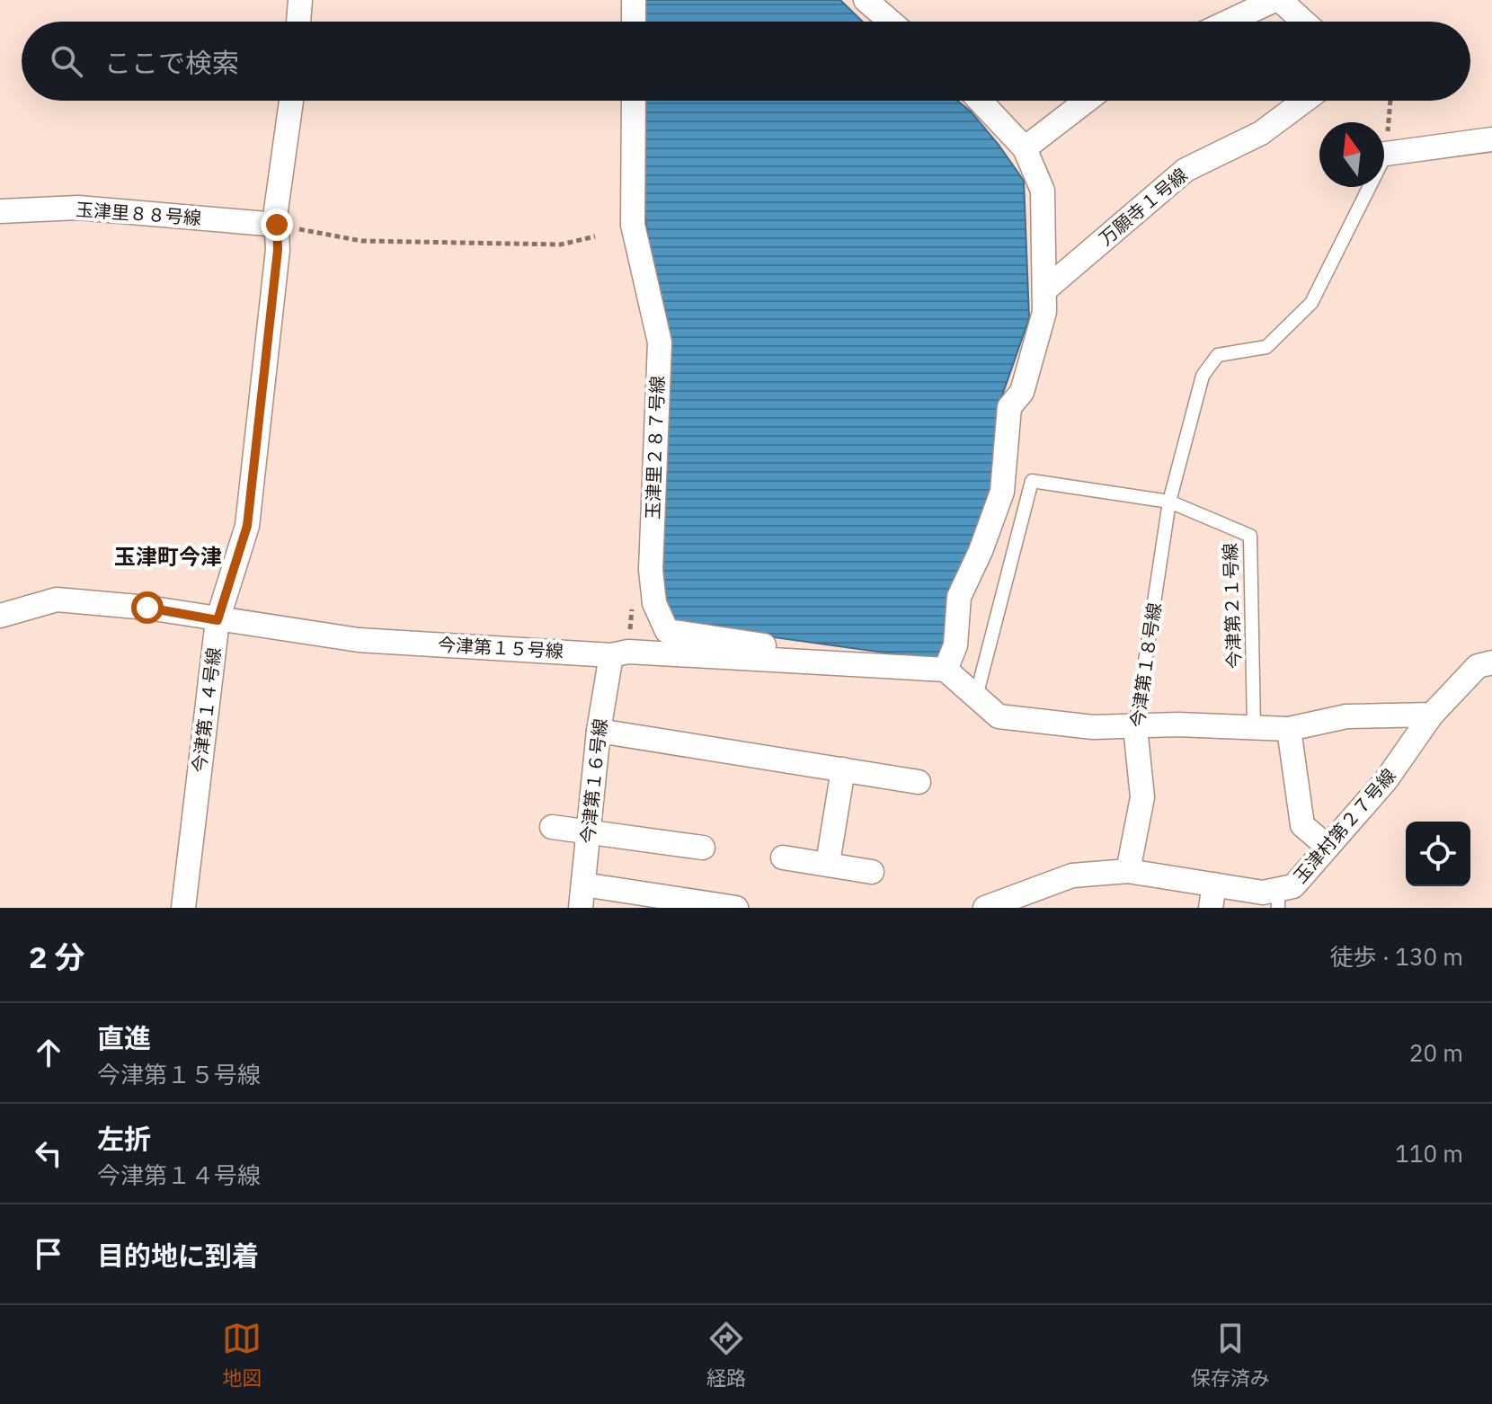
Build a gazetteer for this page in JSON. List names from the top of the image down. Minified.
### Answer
{"streets":{"street":["万願寺１号線","玉津里８８号線","玉津里２８７号線","今津第１５号線","今津第１８号線","今津第１４号線","今津第１６号線","玉津村第２７号線"],"lane":["今津第２１号線"]},"crossings":[["玉津里８８号線","今津第１４号線"],["玉津里２８７号線","今津第１５号線"],["今津第２１号線","今津第１８号線"],["今津第１５号線","今津第１４号線"],["今津第１５号線","今津第１６号線"],["今津第１８号線","玉津村第２７号線"]],"districts":["玉津町今津"],"north":"top","page":{"search":"ここで検索","heading":["2 分","徒歩 · 130 m"],"list":[["直進","今津第１５号線","20 m"],["左折","今津第１４号線","110 m"],"目的地に到着"],"nav":["地図","経路","保存済み"]}}
